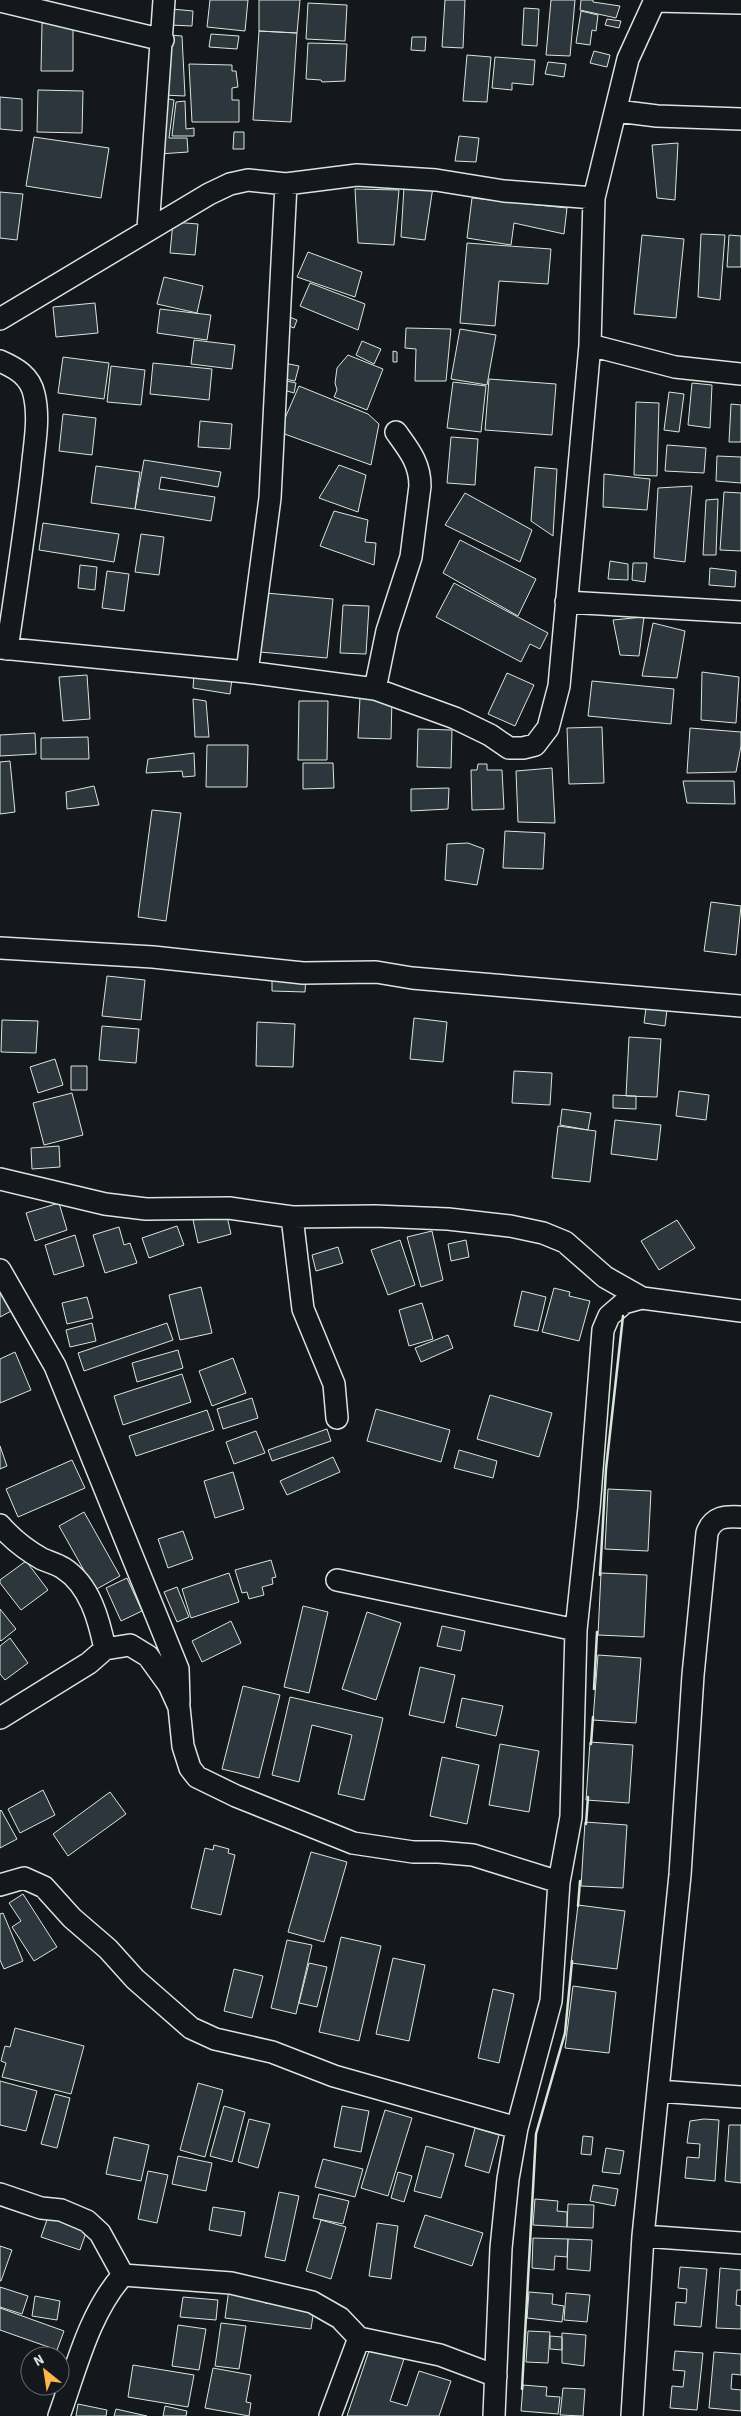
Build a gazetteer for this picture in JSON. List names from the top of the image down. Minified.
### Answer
{"north":"top left"}
